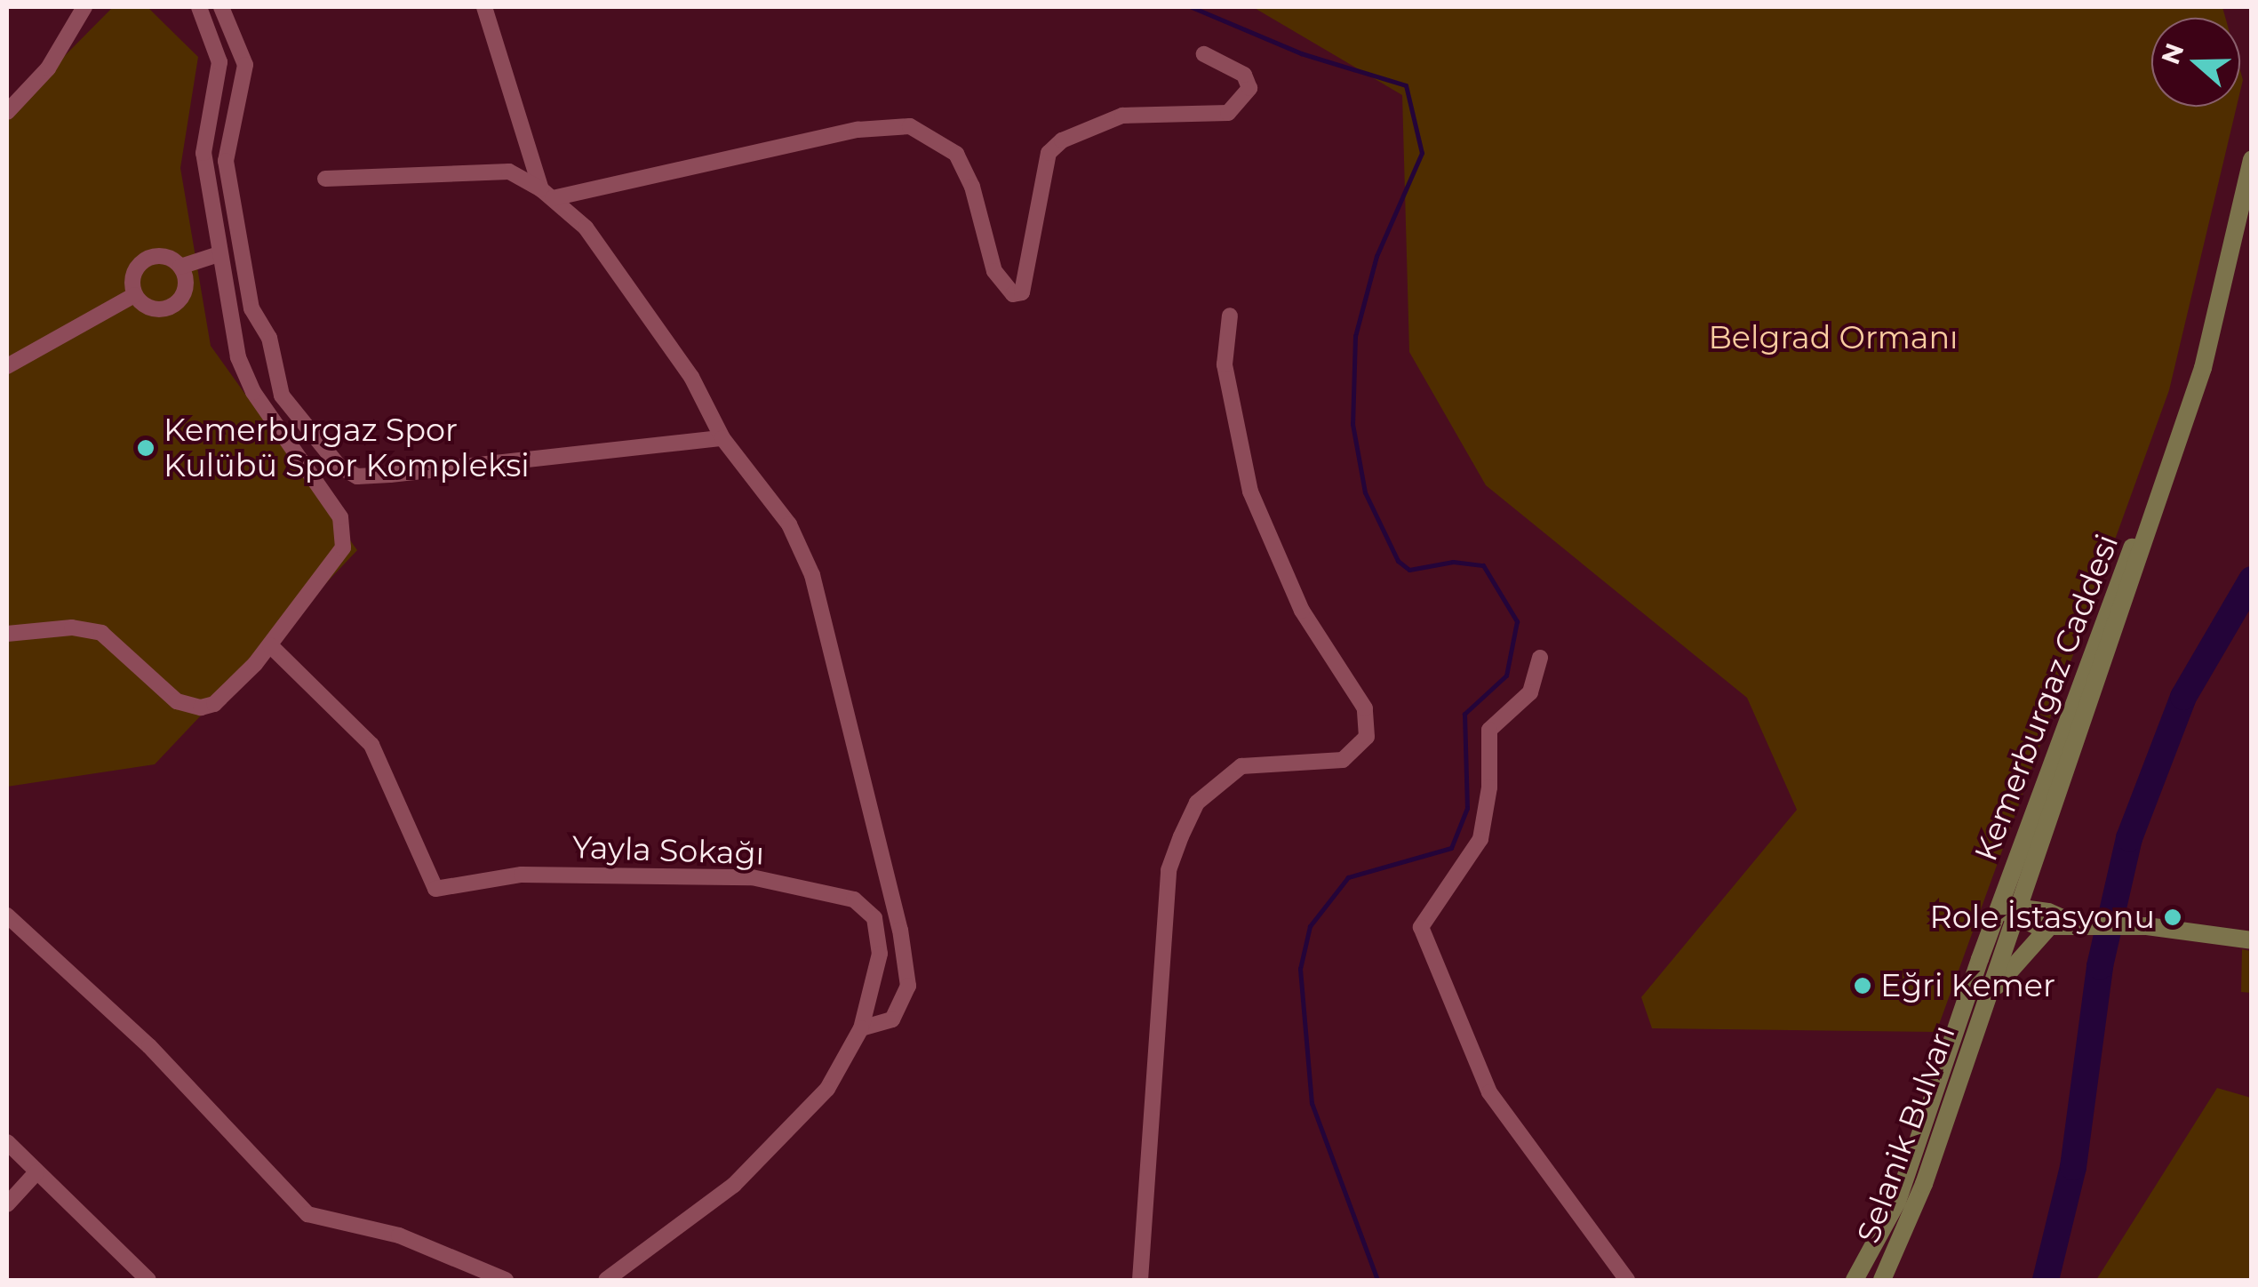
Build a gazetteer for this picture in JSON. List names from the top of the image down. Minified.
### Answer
{"streets":{"main road":["Kemerburgaz Caddesi","Selanik Bulvarı"],"street":["Yayla Sokağı"]},"crossings":[["Kemerburgaz Caddesi","Selanik Bulvarı"]],"parks":["Belgrad Ormanı"],"places":["Kemerburgaz Spor Kulübü Spor Kompleksi","Role İstasyonu","Eğri Kemer"],"north":"left"}
